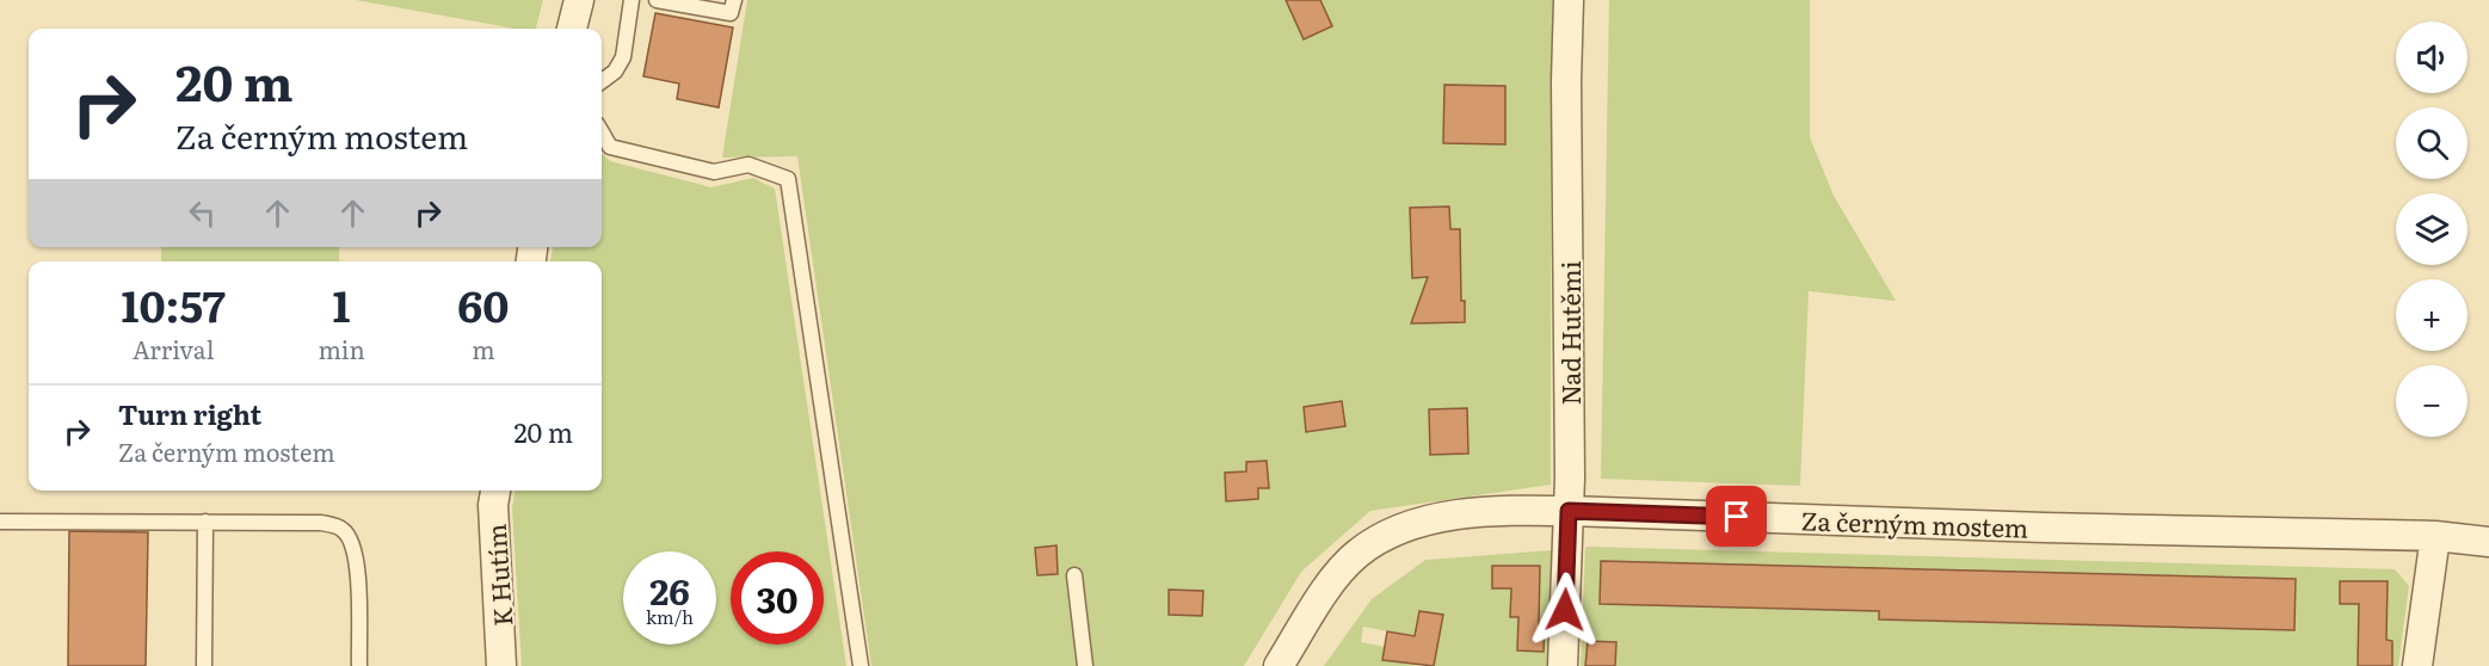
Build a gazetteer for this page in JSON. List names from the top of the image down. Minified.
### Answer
{"streets":{"street":["Nad Hutěmi","Za černým mostem","K Hutím"]},"crossings":[["Nad Hutěmi","Za černým mostem"]],"page":{"map_buttons":["+","−"],"turn":["20 m","Za černým mostem"],"eta":["10:57","Arrival","1","min","60","m"],"list":[{"name":"Turn right","note":"Za černým mostem","value":"20 m"}],"speed":"26 km/h","limit":"30"}}
